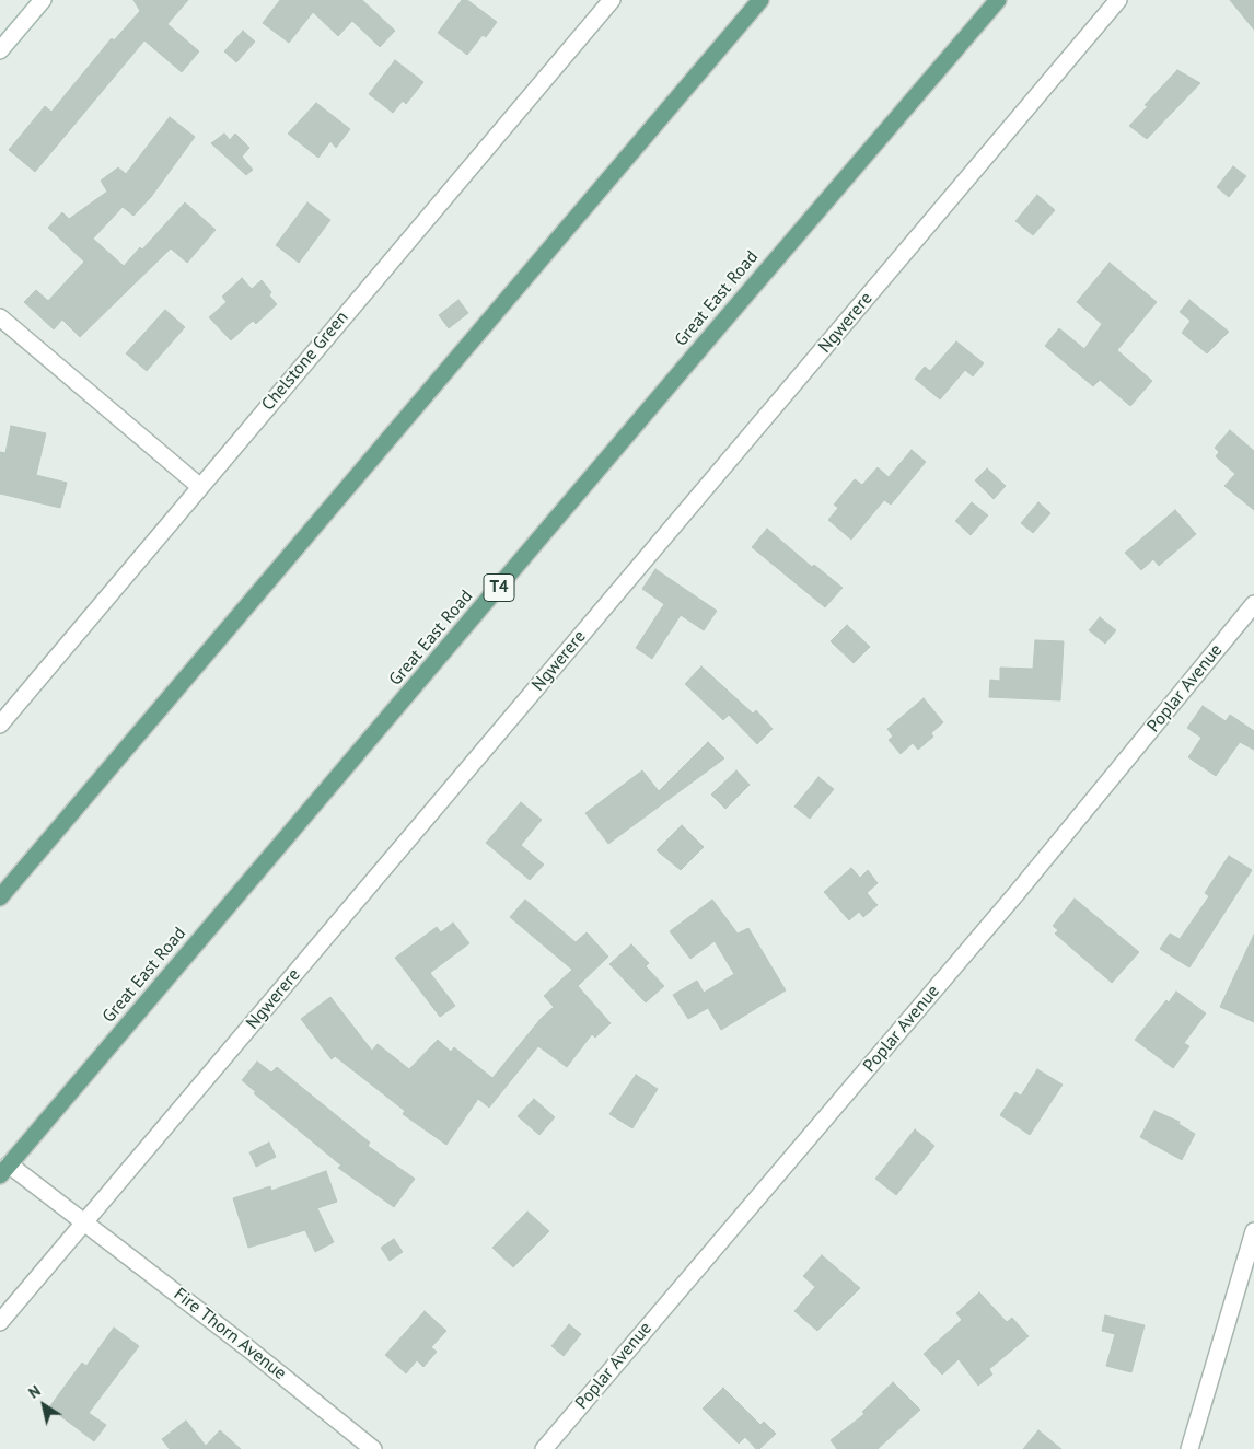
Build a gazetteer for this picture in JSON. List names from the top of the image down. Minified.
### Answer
{"streets":{"main road":["Great East Road","T4"],"street":["Ngwerere","Chelstone Green","Poplar Avenue","Fire Thorn Avenue"]},"crossings":[["Great East Road","Fire Thorn Avenue"],["Ngwerere","Fire Thorn Avenue"]],"north":"top left"}
